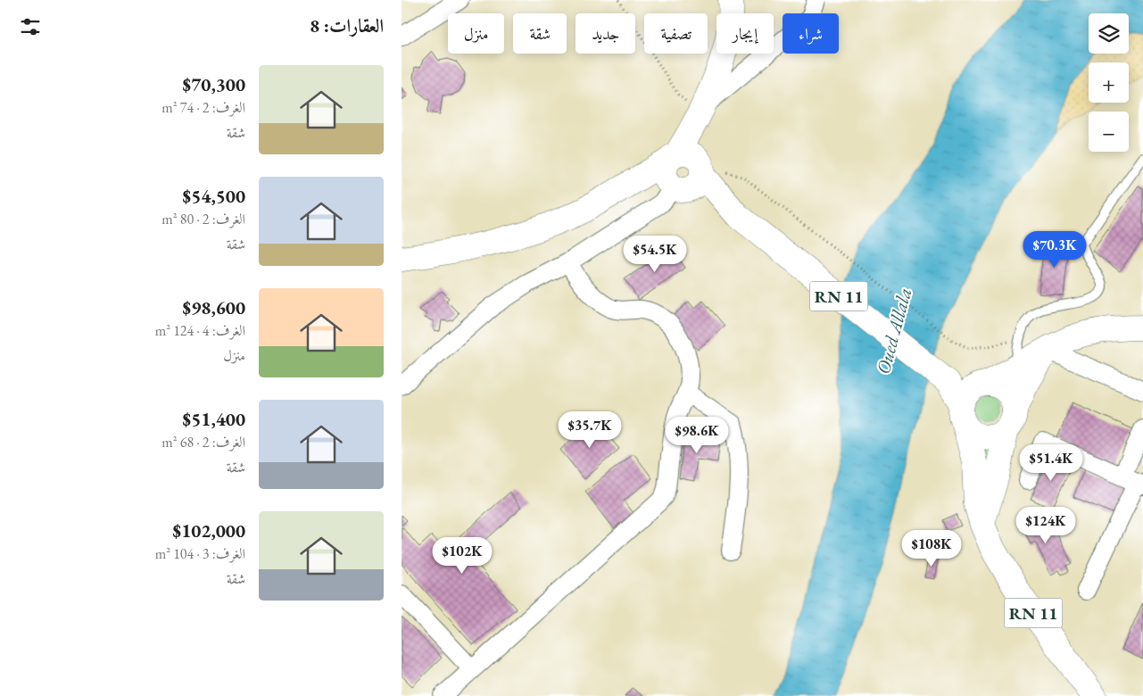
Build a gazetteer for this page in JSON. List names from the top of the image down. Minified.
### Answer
{"streets":{"main road":["RN 11"]},"water":["Oued Allala"],"page":{"heading":"العقارات: 8","map_buttons":["+","−"],"chip":["شراء","إيجار","تصفية","جديد","شقة","منزل"],"list":[{"name":"$70,300","note":"الغرف: 2 · 74 m² · شقة"},{"name":"$54,500","note":"الغرف: 2 · 80 m² · شقة"},{"name":"$98,600","note":"الغرف: 4 · 124 m² · منزل"},{"name":"$51,400","note":"الغرف: 2 · 68 m² · شقة"},{"name":"$102,000","note":"الغرف: 3 · 104 m² · شقة"}],"price":["$70.3K","$54.5K","$35.7K","$98.6K","$51.4K","$124K","$108K","$102K"]}}
